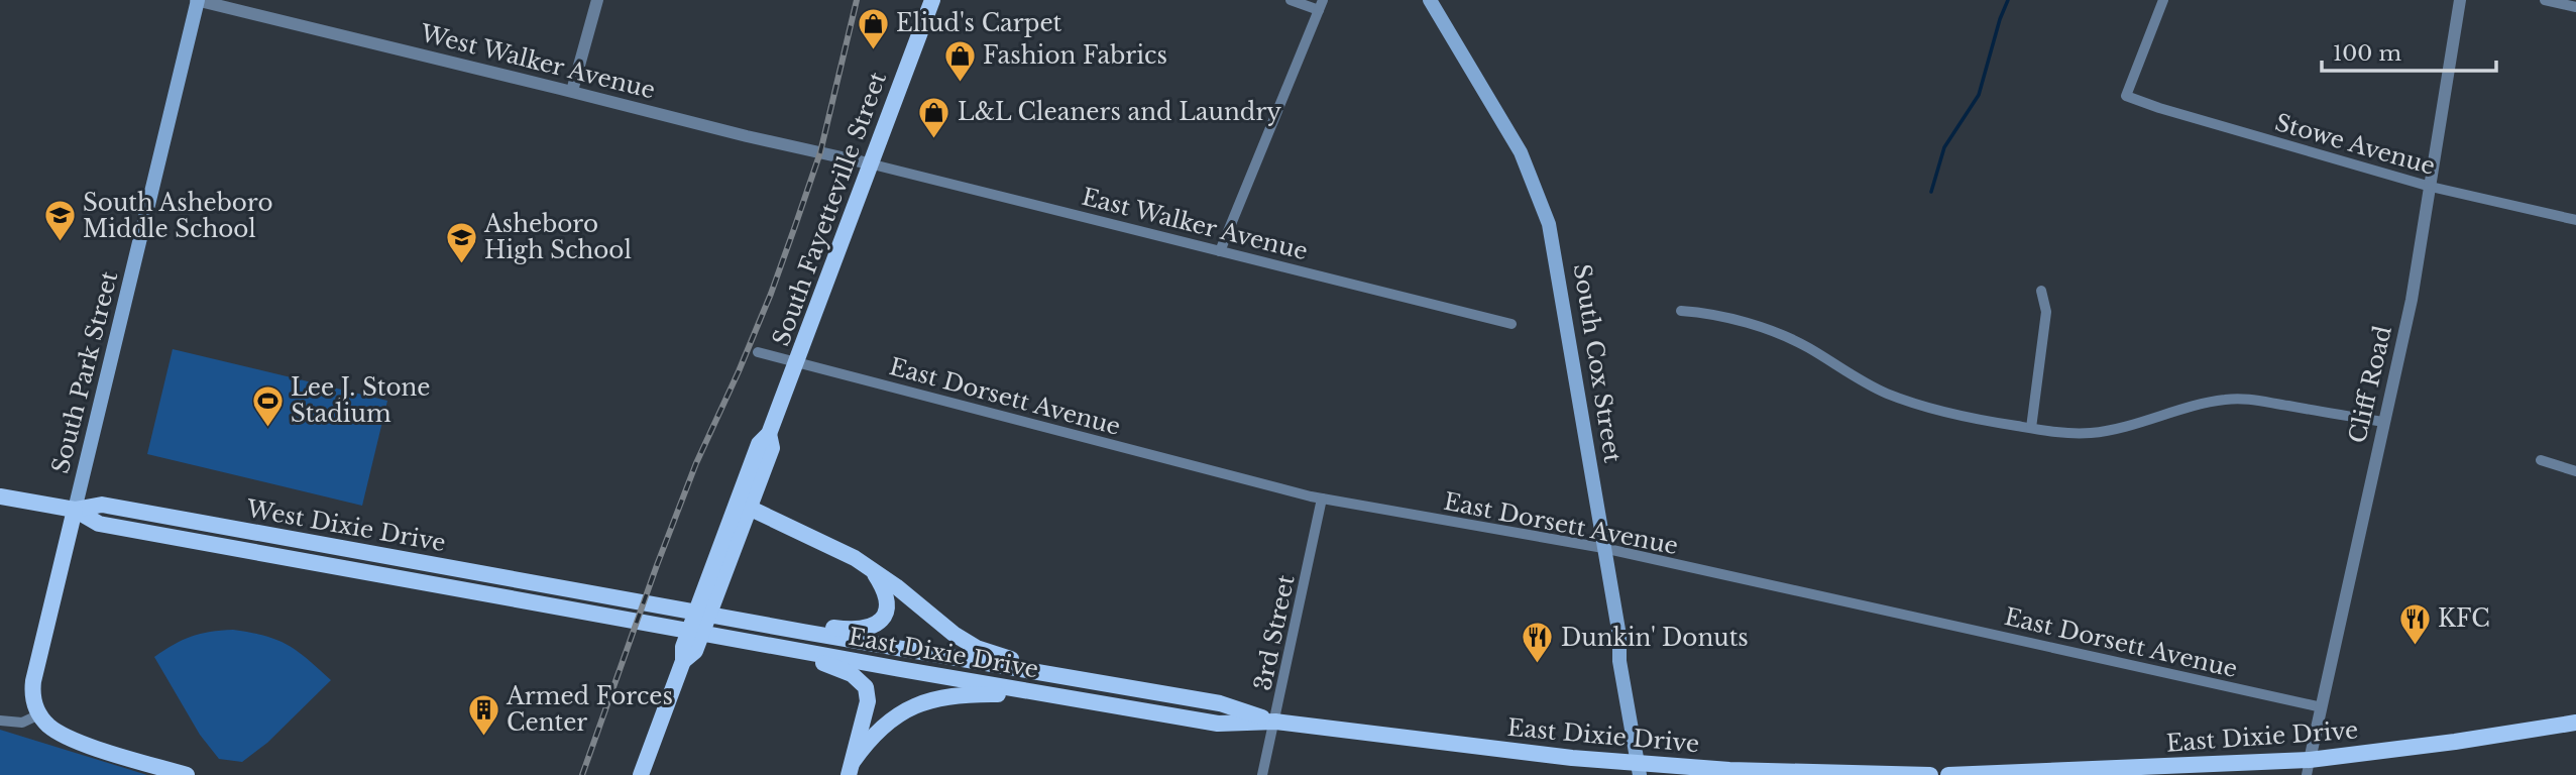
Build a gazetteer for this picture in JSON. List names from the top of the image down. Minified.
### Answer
{"streets":{"main road":["South Fayetteville Street","South Cox Street","South Park Street","West Dixie Drive","East Dixie Drive"],"street":["West Walker Avenue","Stowe Avenue","East Walker Avenue","Cliff Road","East Dorsett Avenue","3rd Street"]},"crossings":[["West Walker Avenue","South Fayetteville Street"],["West Walker Avenue","East Walker Avenue"],["West Walker Avenue","South Park Street"],["Stowe Avenue","Cliff Road"],["South Fayetteville Street","East Walker Avenue"],["South Fayetteville Street","East Dorsett Avenue"],["South Cox Street","East Dorsett Avenue"],["South Cox Street","East Dixie Drive"],["South Park Street","West Dixie Drive"],["Cliff Road","East Dorsett Avenue"],["Cliff Road","East Dixie Drive"],["East Dorsett Avenue","3rd Street"],["West Dixie Drive","East Dixie Drive"],["3rd Street","East Dixie Drive"]],"places":{"shop":["Eliud's Carpet","Fashion Fabrics","L&L Cleaners and Laundry"],"school or university":["South Asheboro Middle School","Asheboro High School"],"sports":["Lee J. Stone Stadium"],"restaurant":["KFC","Dunkin' Donuts"],"building":["Armed Forces Center"]},"scale_bar":"100 m"}
